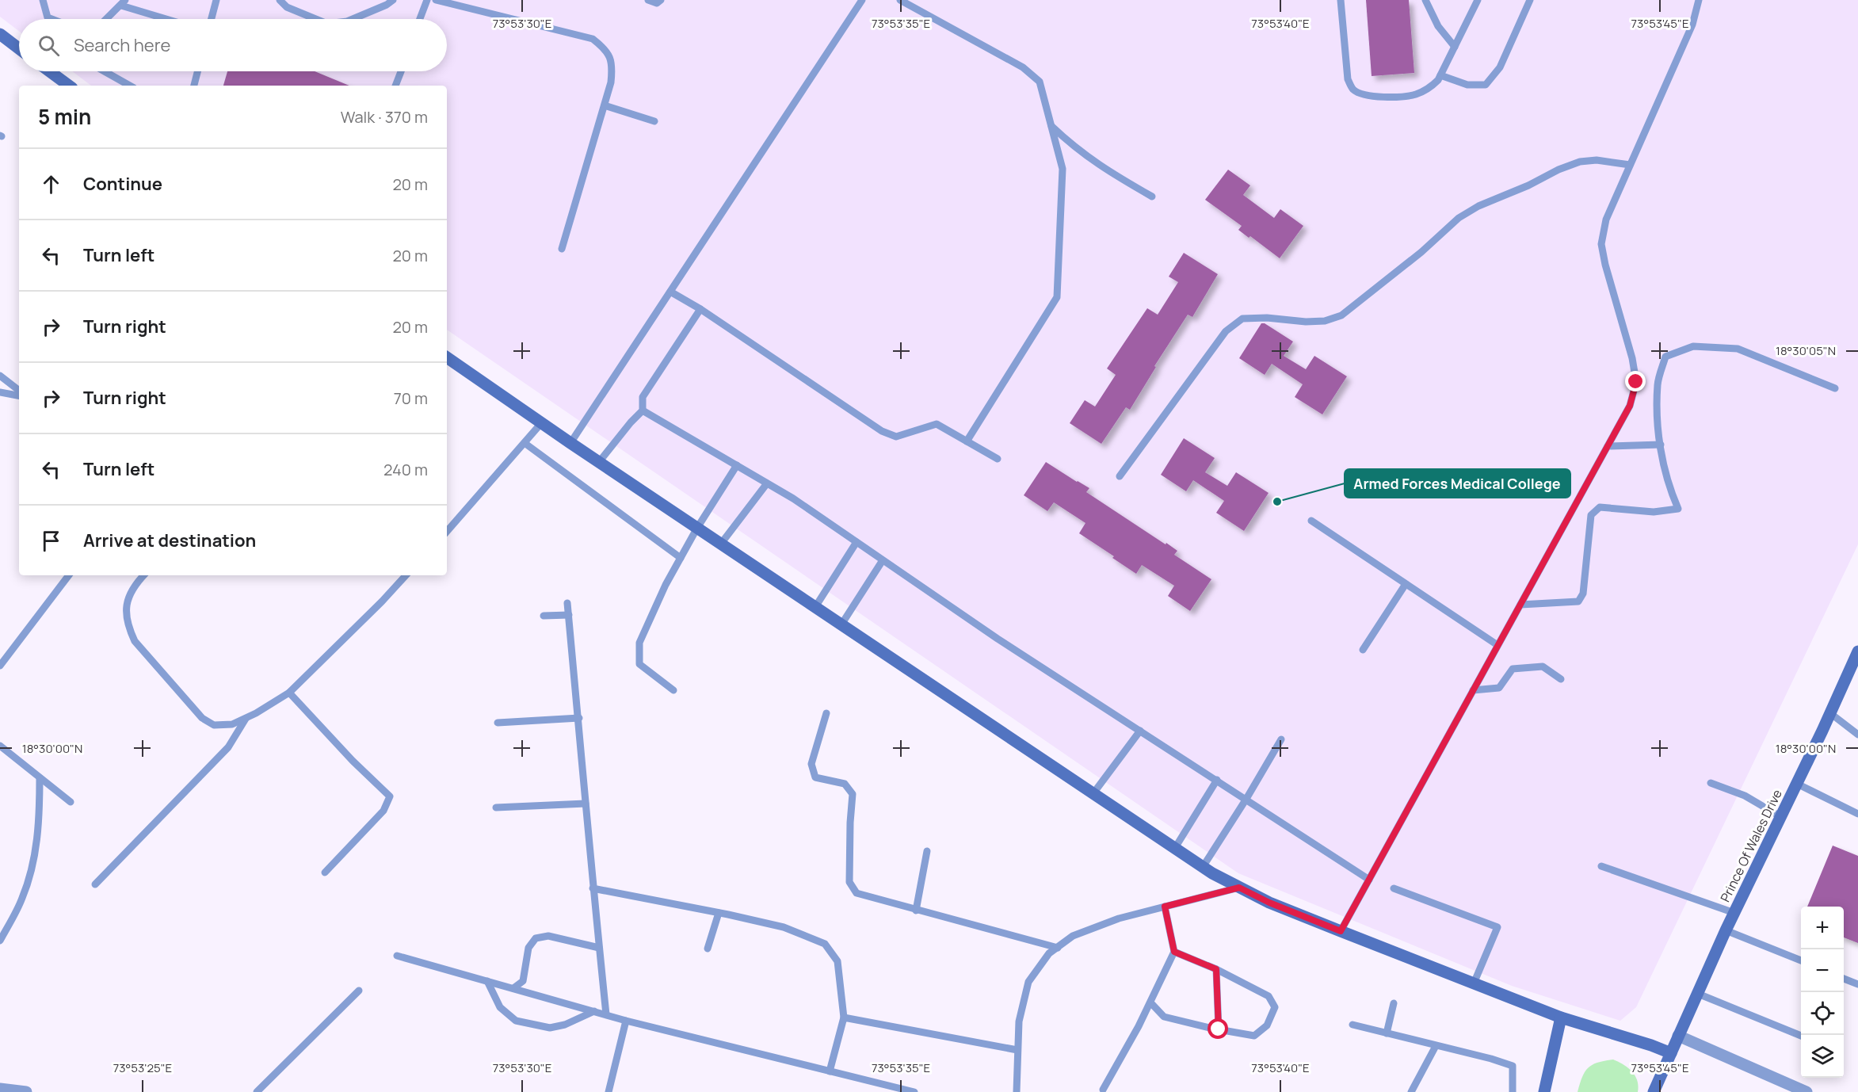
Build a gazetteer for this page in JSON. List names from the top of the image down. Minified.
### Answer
{"streets":{"street":["Prince Of Wales Drive"]},"places":["Armed Forces Medical College"],"page":{"search":"Search here","heading":["5 min","Walk · 370 m"],"list":[["Continue","20 m"],["Turn left","20 m"],["Turn right","20 m"],["Turn right","70 m"],["Turn left","240 m"],"Arrive at destination"],"map_buttons":["+","−"]},"coordinates":["73°53'30\"E","73°53'35\"E","73°53'40\"E","73°53'45\"E","18°30'05\"N","18°30'00\"N","73°53'25\"E"]}
